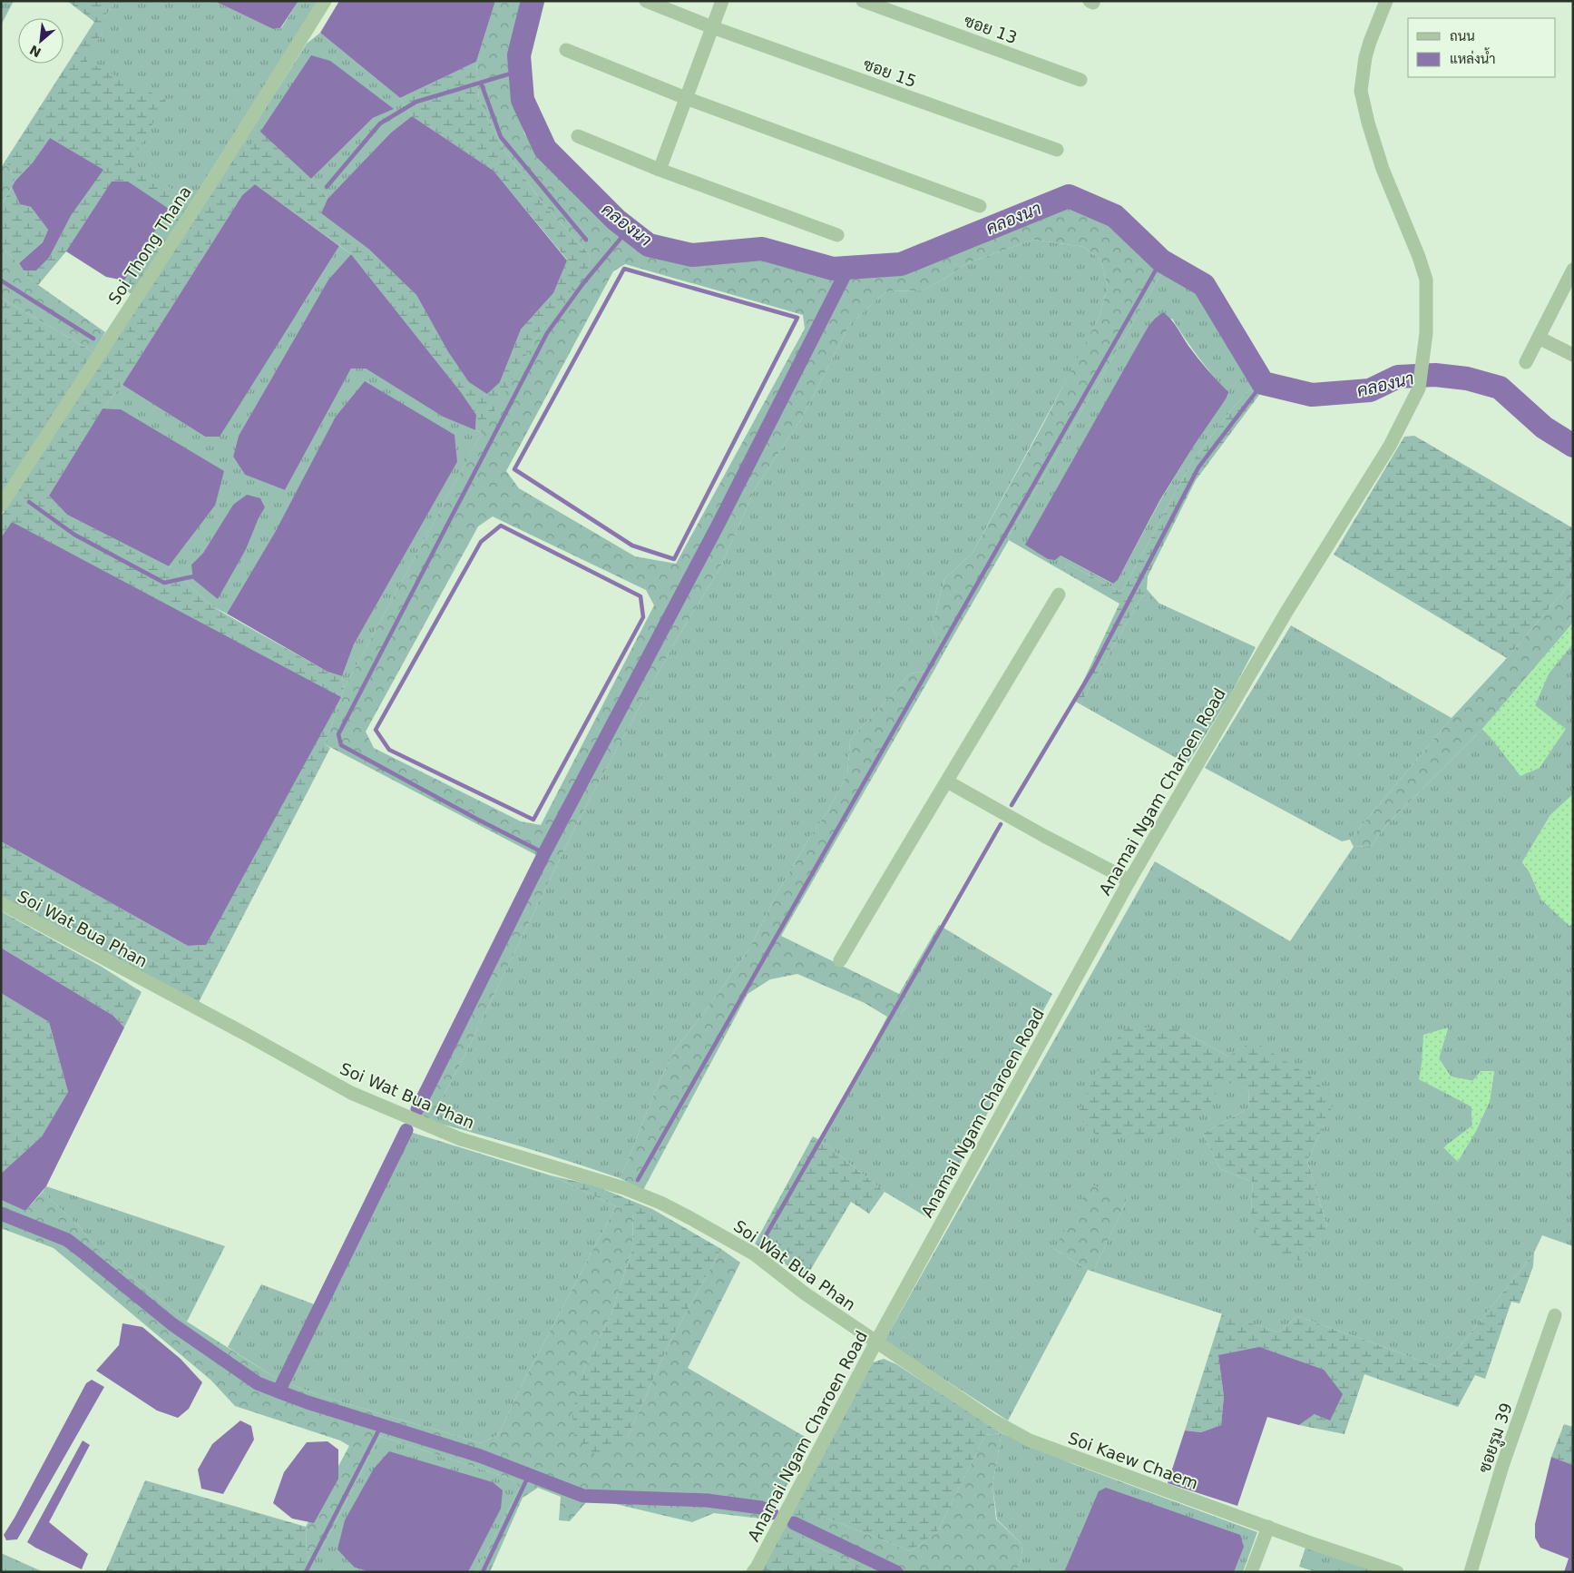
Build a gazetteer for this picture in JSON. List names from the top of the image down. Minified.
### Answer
{"streets":{"street":["ซอย 13","ซอย 15","Soi Thong Thana","Anamai Ngam Charoen Road","Soi Wat Bua Phan","ซอยรูม 39","Soi Kaew Chaem"]},"crossings":[["Anamai Ngam Charoen Road","Soi Wat Bua Phan"],["Anamai Ngam Charoen Road","Soi Kaew Chaem"],["Soi Wat Bua Phan","Soi Kaew Chaem"]],"water":["คลองนา"],"legend":["ถนน","แหล่งน้ำ"],"north":"bottom left"}
